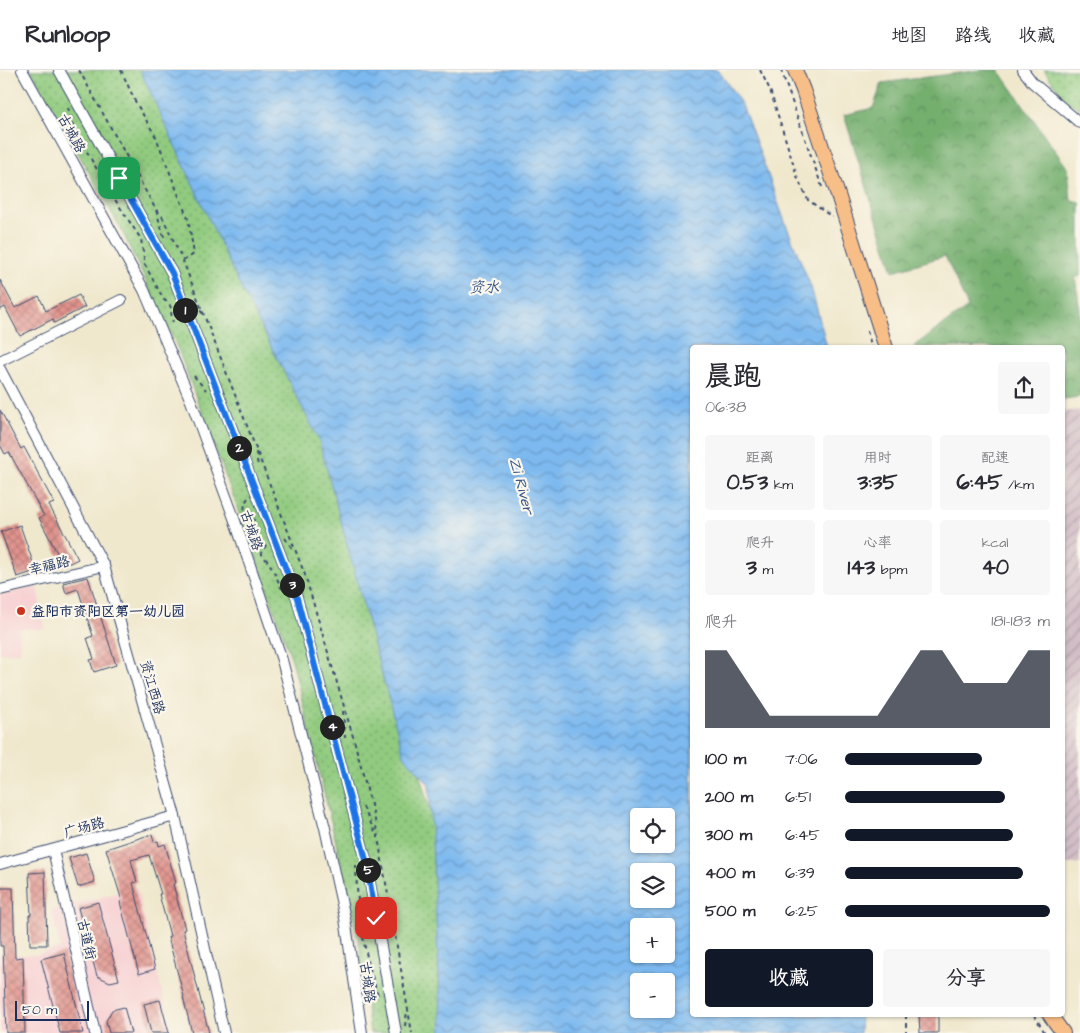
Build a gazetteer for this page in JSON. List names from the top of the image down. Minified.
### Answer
{"streets":{"street":["古城路","幸福路","资江西路","广场路","古道街"]},"crossings":[["幸福路","资江西路"],["资江西路","广场路"],["广场路","古道街"]],"water":["资水","Zi River"],"places":["益阳市资阳区第一幼儿园"],"scale_bar":"50 m","page":{"header":"Runloop","nav":["地图","路线","收藏"],"pins":["1","2","3","4","5"],"heading":["晨跑","06:38"],"stats":[["距离","0.53 km"],["用时","3:35"],["配速","6:45 /km"],["爬升","3 m"],["心率","143 bpm"],["kcal","40"]],"chart":["爬升","181–183 m"],"list":[{"name":"100 m","note":"7:06"},{"name":"200 m","note":"6:51"},{"name":"300 m","note":"6:45"},{"name":"400 m","note":"6:39"},{"name":"500 m","note":"6:25"}],"map_buttons":["+","−"],"buttons":["收藏","分享"],"scale":"50 m"}}
